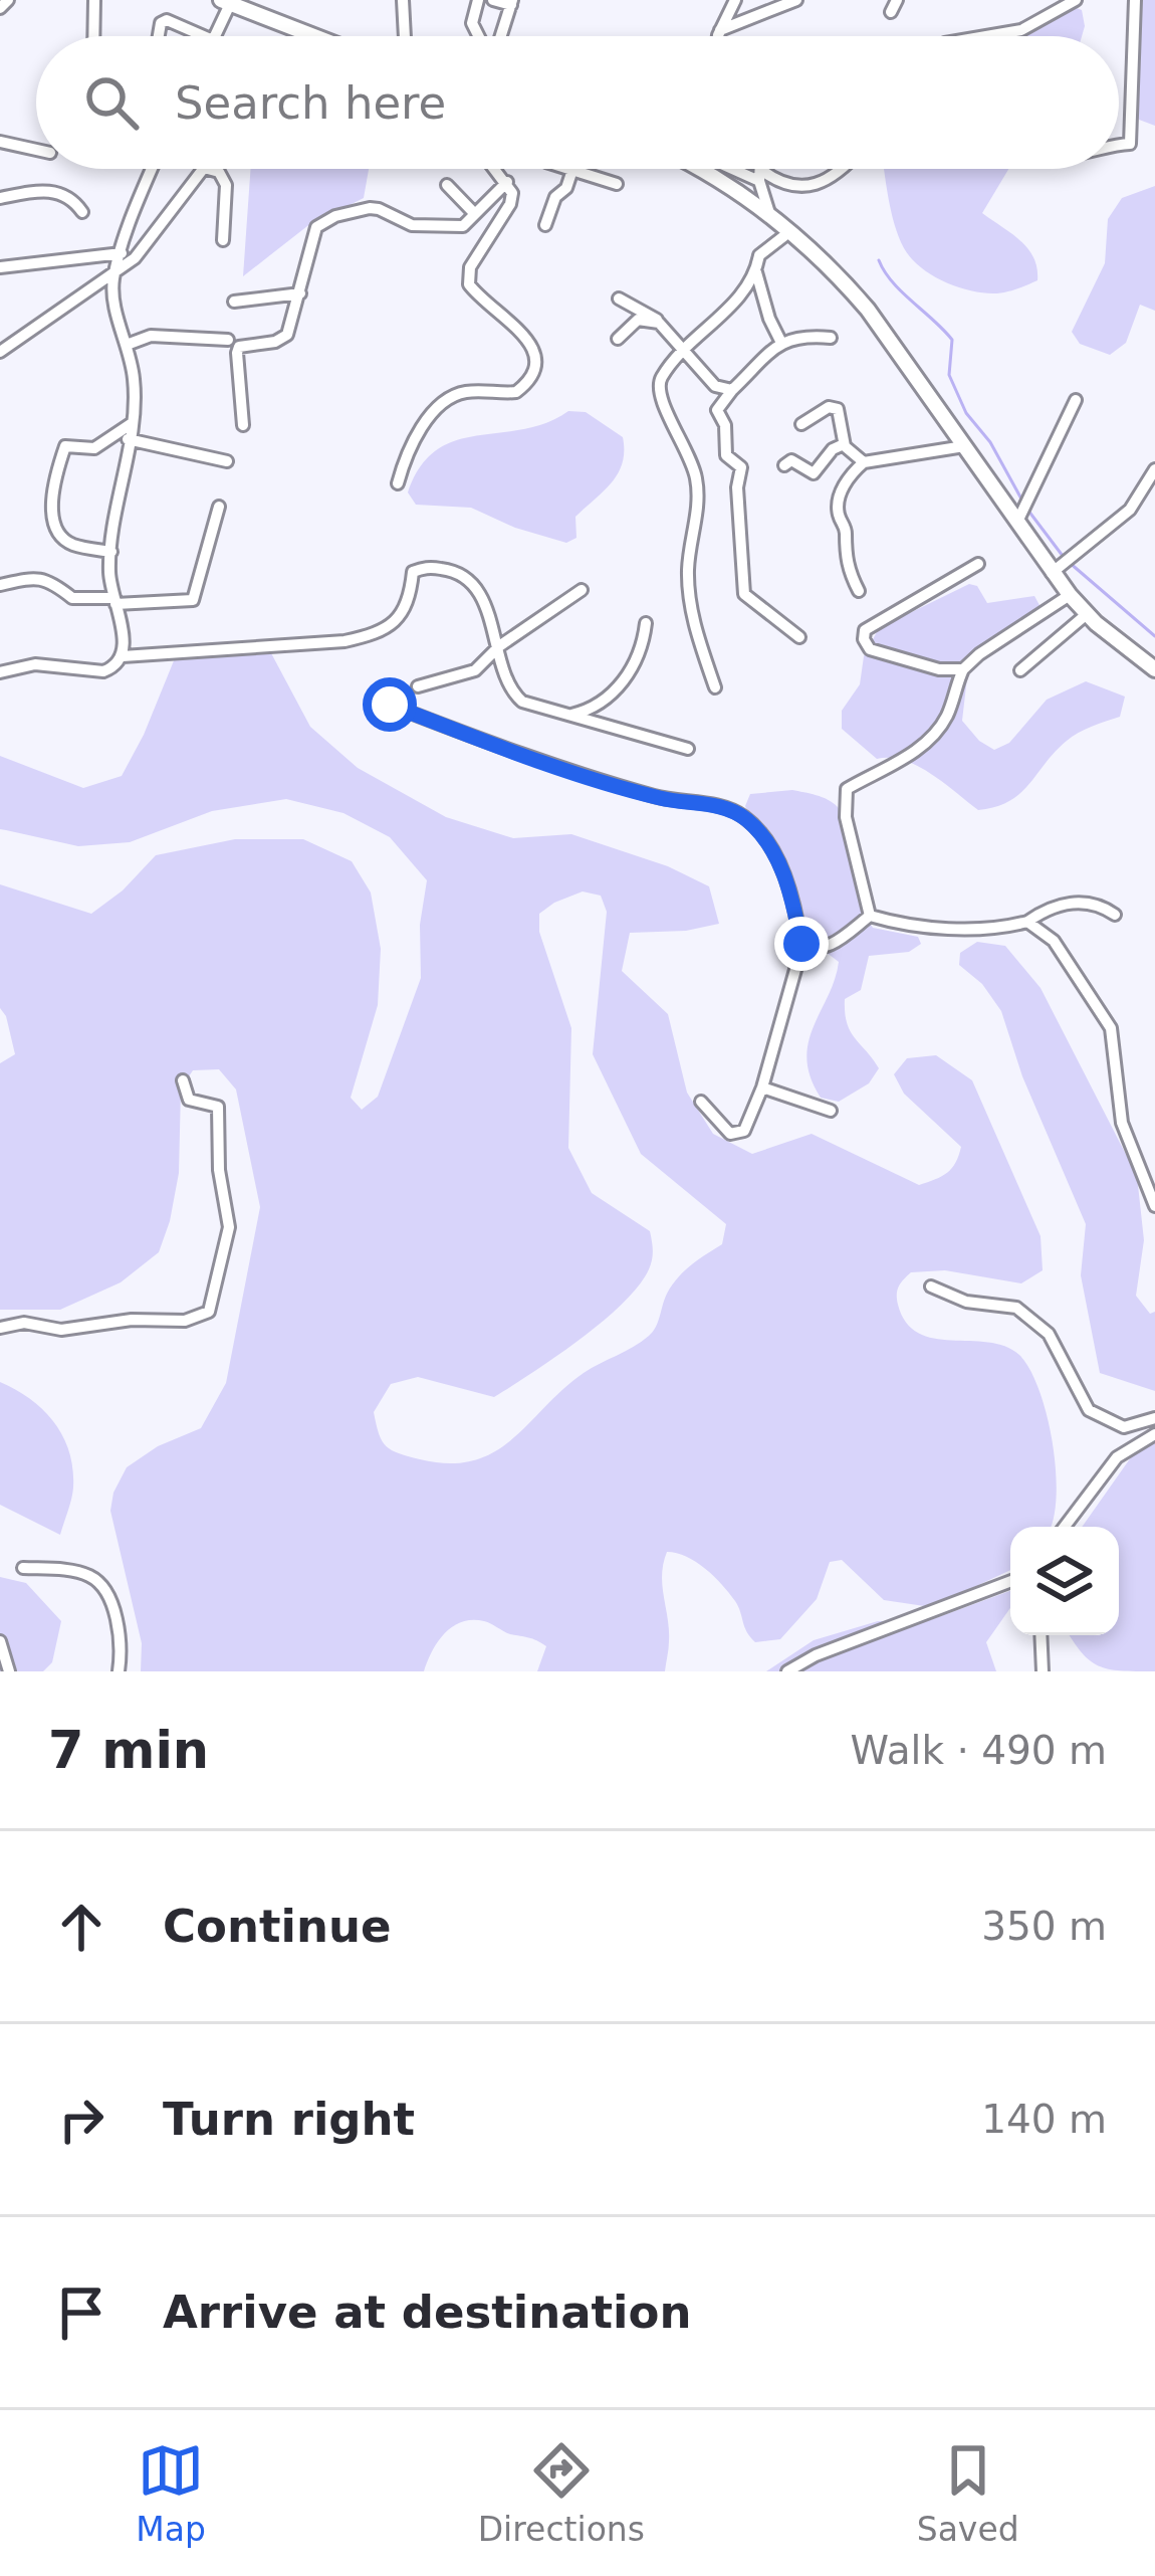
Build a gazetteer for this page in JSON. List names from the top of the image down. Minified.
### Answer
{"page":{"search":"Search here","heading":["7 min","Walk · 490 m"],"list":[["Continue","350 m"],["Turn right","140 m"],"Arrive at destination"],"nav":["Map","Directions","Saved"]}}
